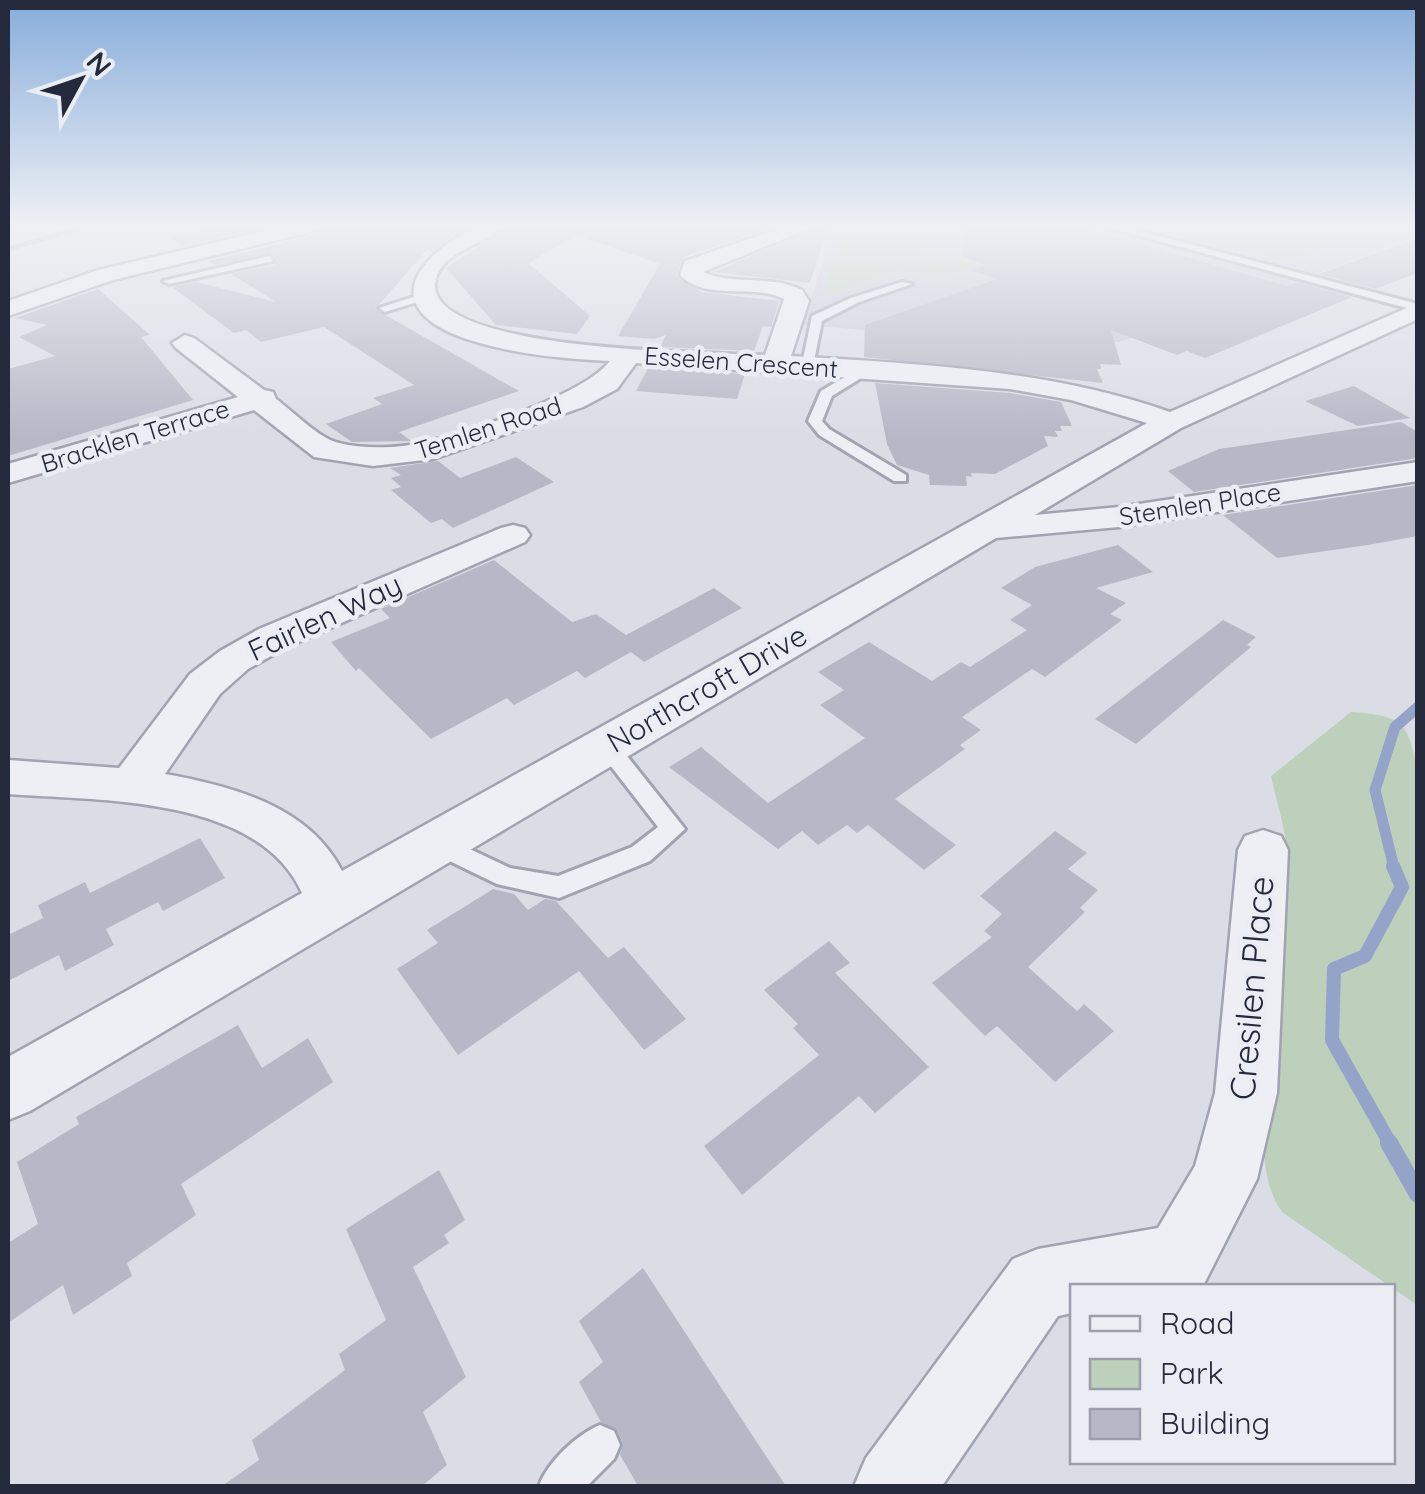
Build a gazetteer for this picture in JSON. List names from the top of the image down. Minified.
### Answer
{"streets":{"street":["Esselen Crescent","Temlen Road","Bracklen Terrace","Stemlen Place","Fairlen Way","Northcroft Drive","Cresilen Place"]},"crossings":[["Esselen Crescent","Temlen Road"],["Esselen Crescent","Northcroft Drive"],["Temlen Road","Bracklen Terrace"],["Stemlen Place","Northcroft Drive"]],"legend":["Road","Park","Building"],"north":"top right"}
